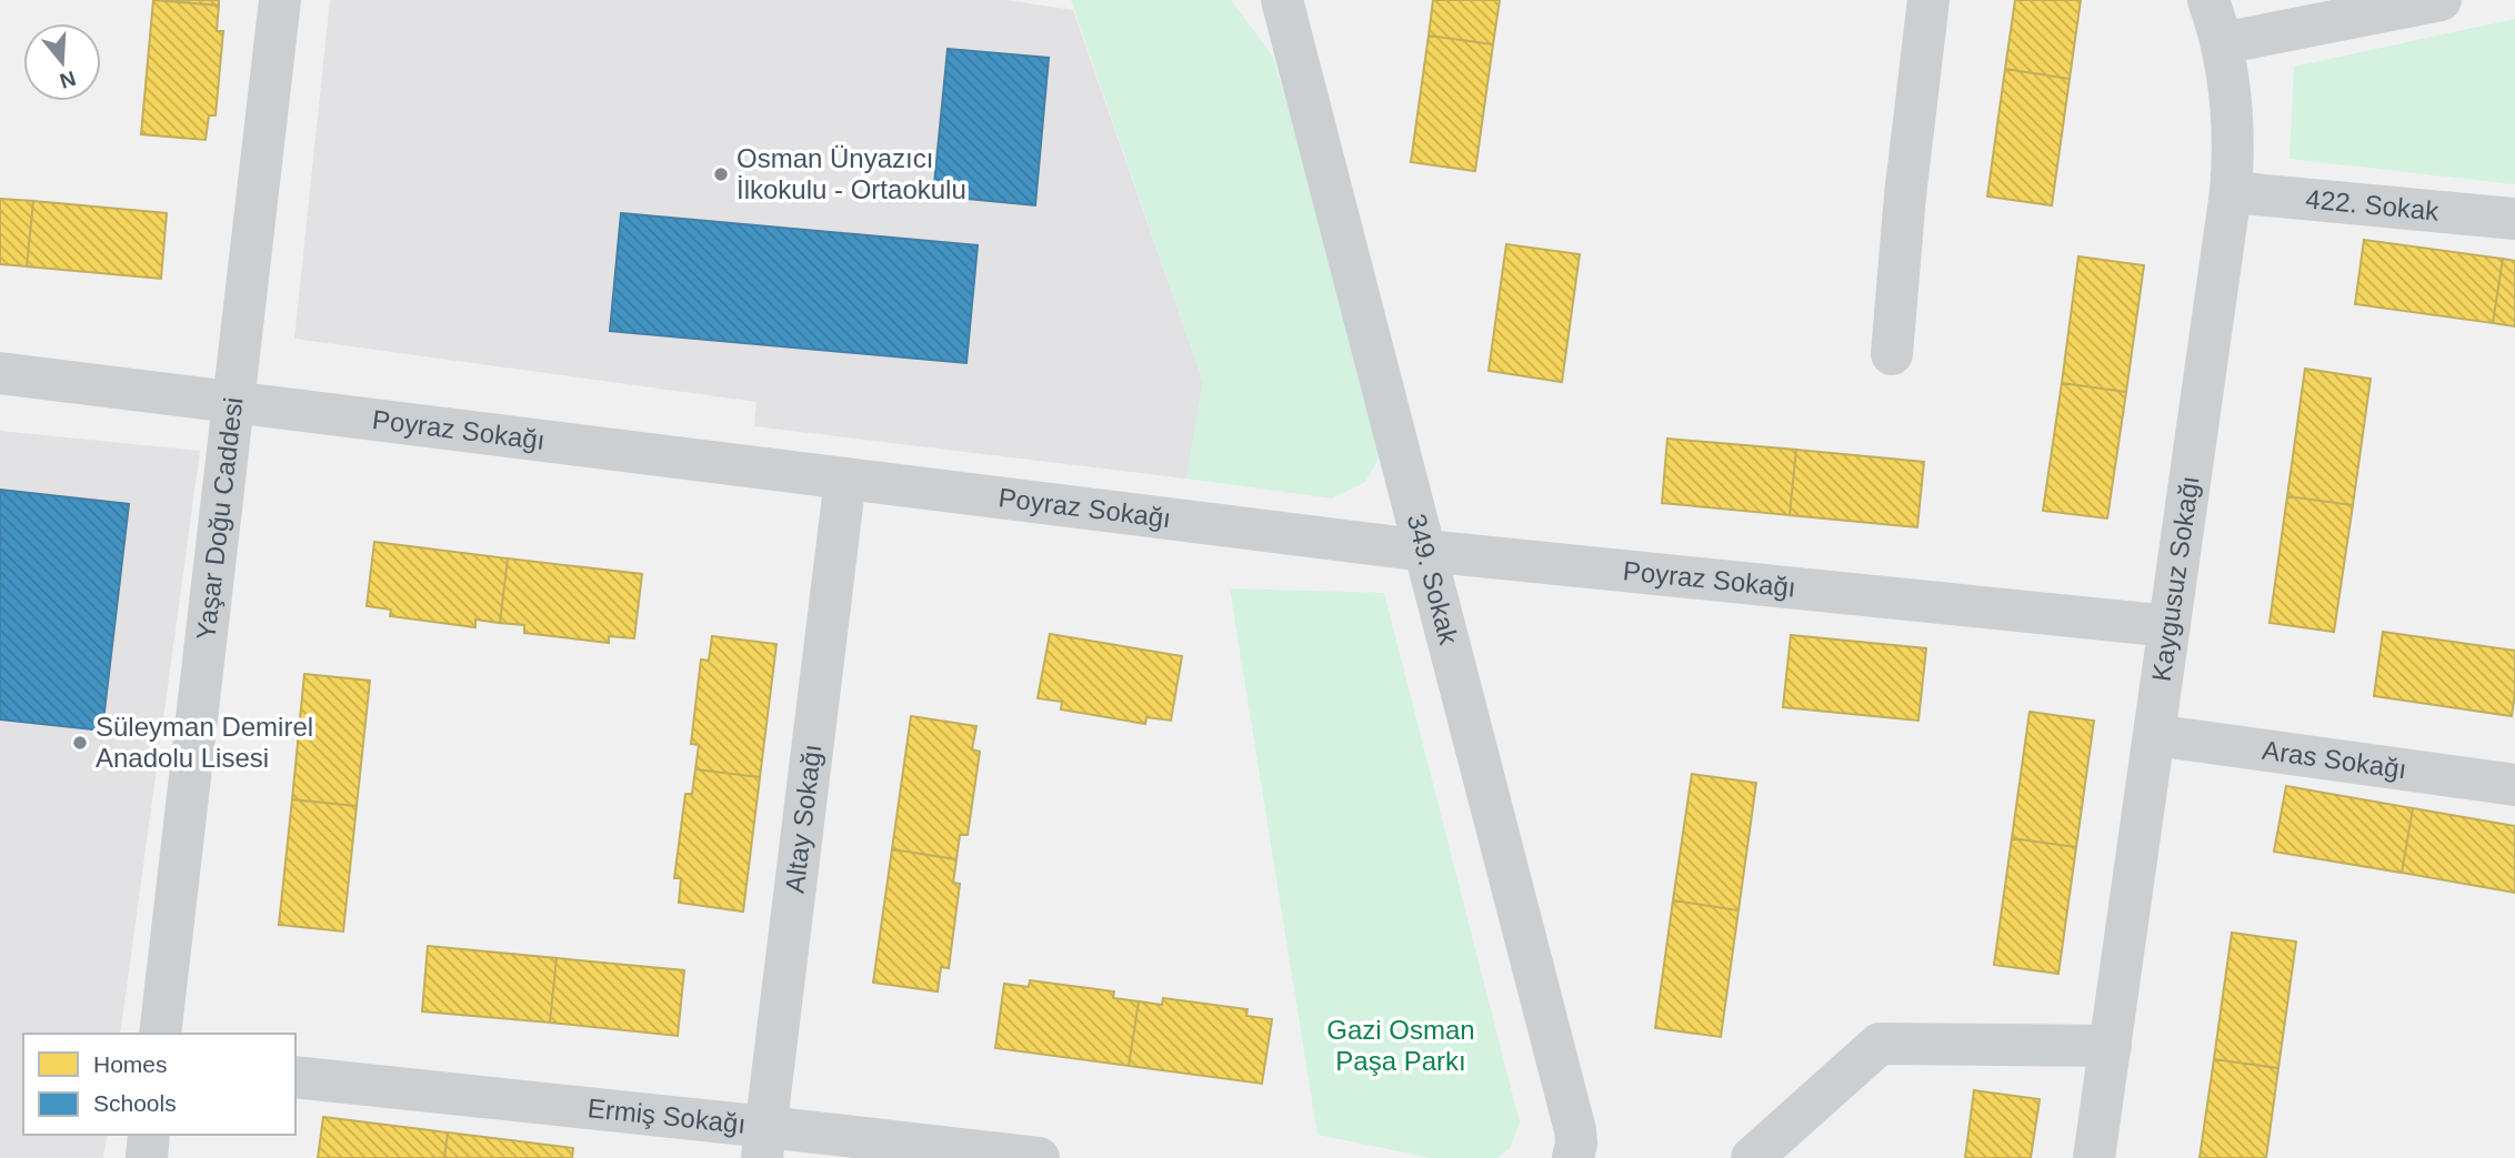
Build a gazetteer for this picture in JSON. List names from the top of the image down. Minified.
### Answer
{"streets":{"street":["422. Sokak","Poyraz Sokağı","Yaşar Doğu Caddesi","349. Sokak","Kaygusuz Sokağı","Aras Sokağı","Altay Sokağı","Ermiş Sokağı"]},"crossings":[["422. Sokak","Kaygusuz Sokağı"],["Poyraz Sokağı","Yaşar Doğu Caddesi"],["Poyraz Sokağı","349. Sokak"],["Poyraz Sokağı","Kaygusuz Sokağı"],["Poyraz Sokağı","Altay Sokağı"],["Kaygusuz Sokağı","Aras Sokağı"],["Altay Sokağı","Ermiş Sokağı"]],"parks":["Gazi Osman Paşa Parkı"],"places":["Osman Ünyazıcı İlkokulu - Ortaokulu","Süleyman Demirel Anadolu Lisesi"],"legend":["Homes","Schools"],"north":"bottom"}
